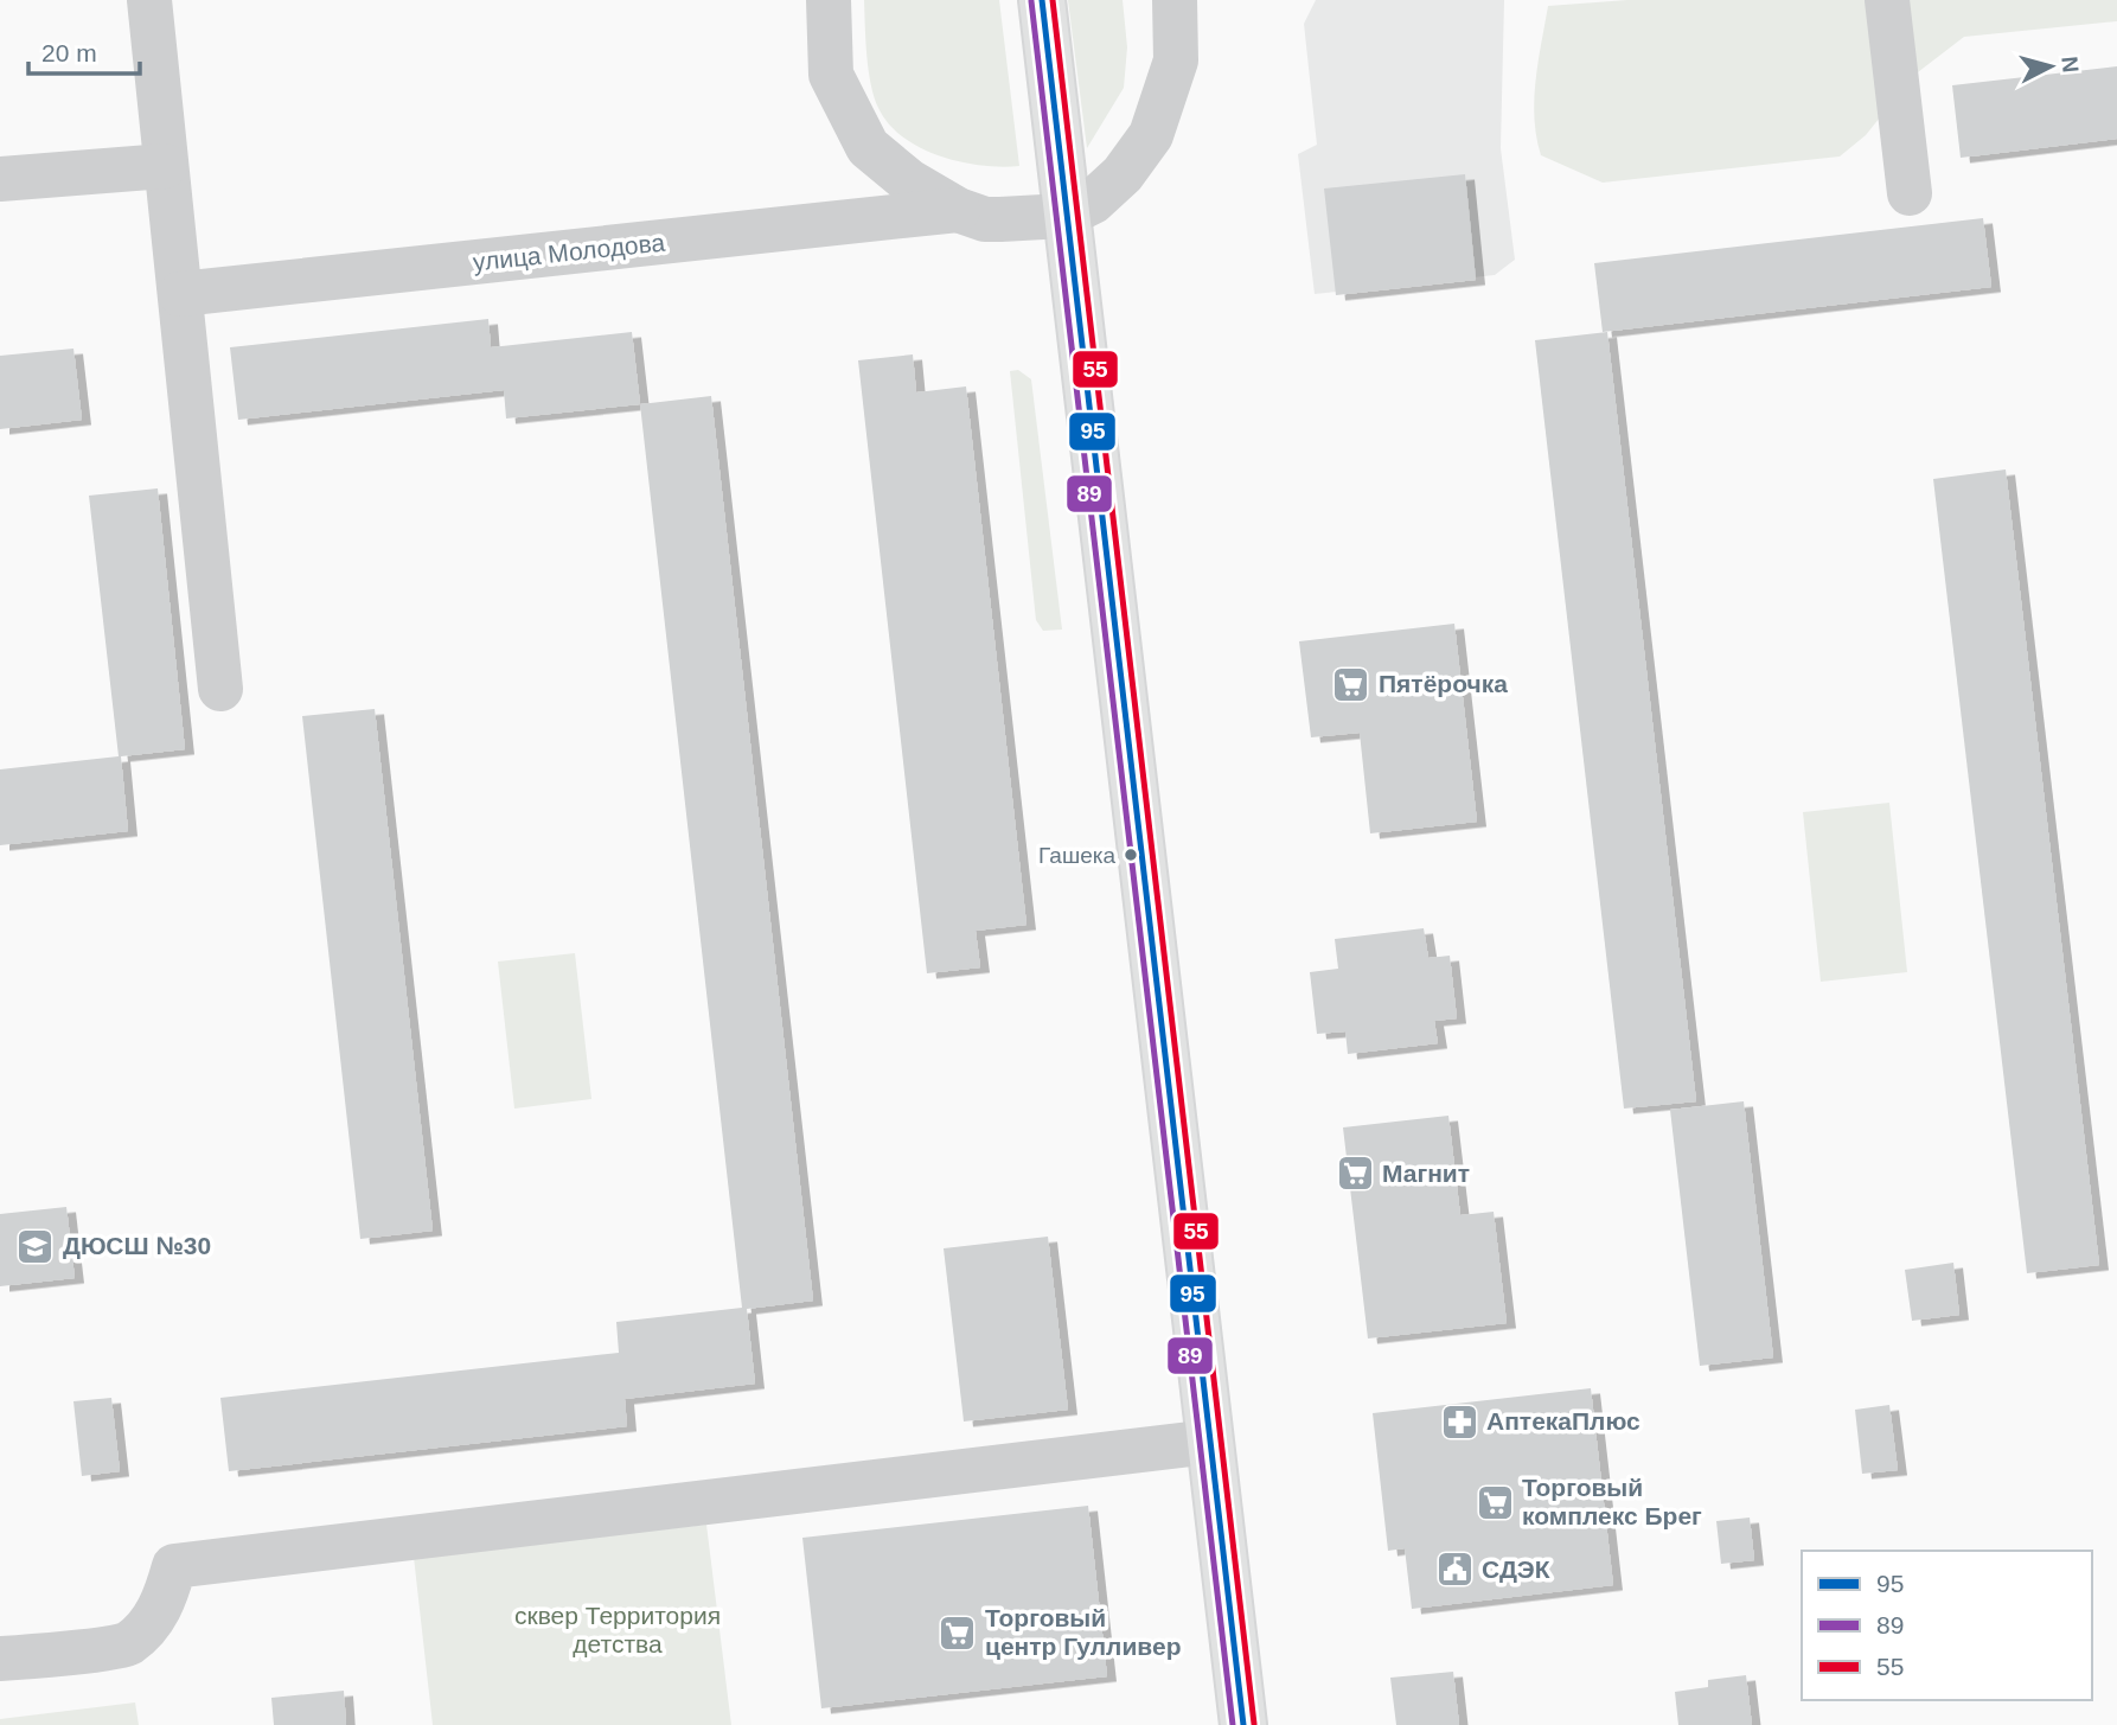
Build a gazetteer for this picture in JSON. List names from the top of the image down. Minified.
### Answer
{"streets":{"street":["улица Молодова"]},"parks":["сквер Территория детства"],"places":{"supermarket":["Пятёрочка","Магнит","Торговый комплекс Брег","Торговый центр Гулливер"],"other":["Гашека"],"school or university":["ДЮСШ №30"],"pharmacy":["АптекаПлюс"],"public building":["СДЭК"]},"lines":["transit line 95","transit line 55","transit line 89"],"legend":["95","89","55"],"scale_bar":"20 m","north":"right"}
